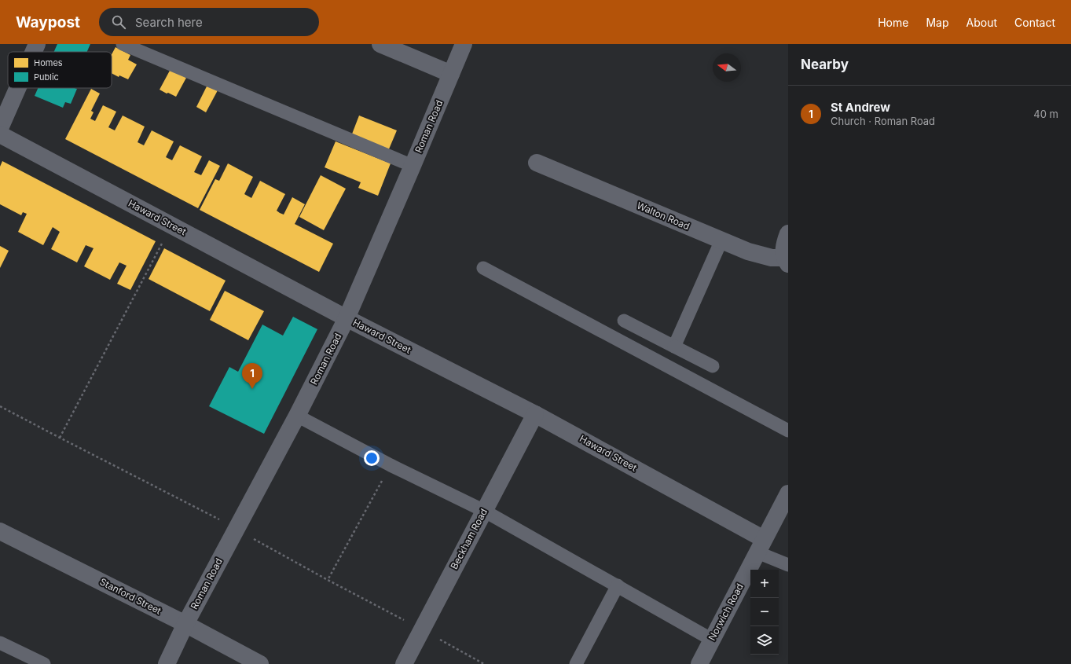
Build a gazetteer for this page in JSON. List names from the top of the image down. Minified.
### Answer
{"streets":{"street":["Roman Road","Walton Road","Haward Street","Beckham Road","Stanford Street","Norwich Road"]},"crossings":[["Roman Road","Haward Street"],["Roman Road","Stanford Street"],["Haward Street","Beckham Road"],["Haward Street","Norwich Road"]],"legend":["Homes","Public"],"north":"left","page":{"header":"Waypost","search":"Search here","nav":["Home","Map","About","Contact"],"heading":"Nearby","list":[{"mark":"1","name":"St Andrew","note":"Church · Roman Road","value":"40 m"}],"pins":"1","map_buttons":["+","−"]}}
